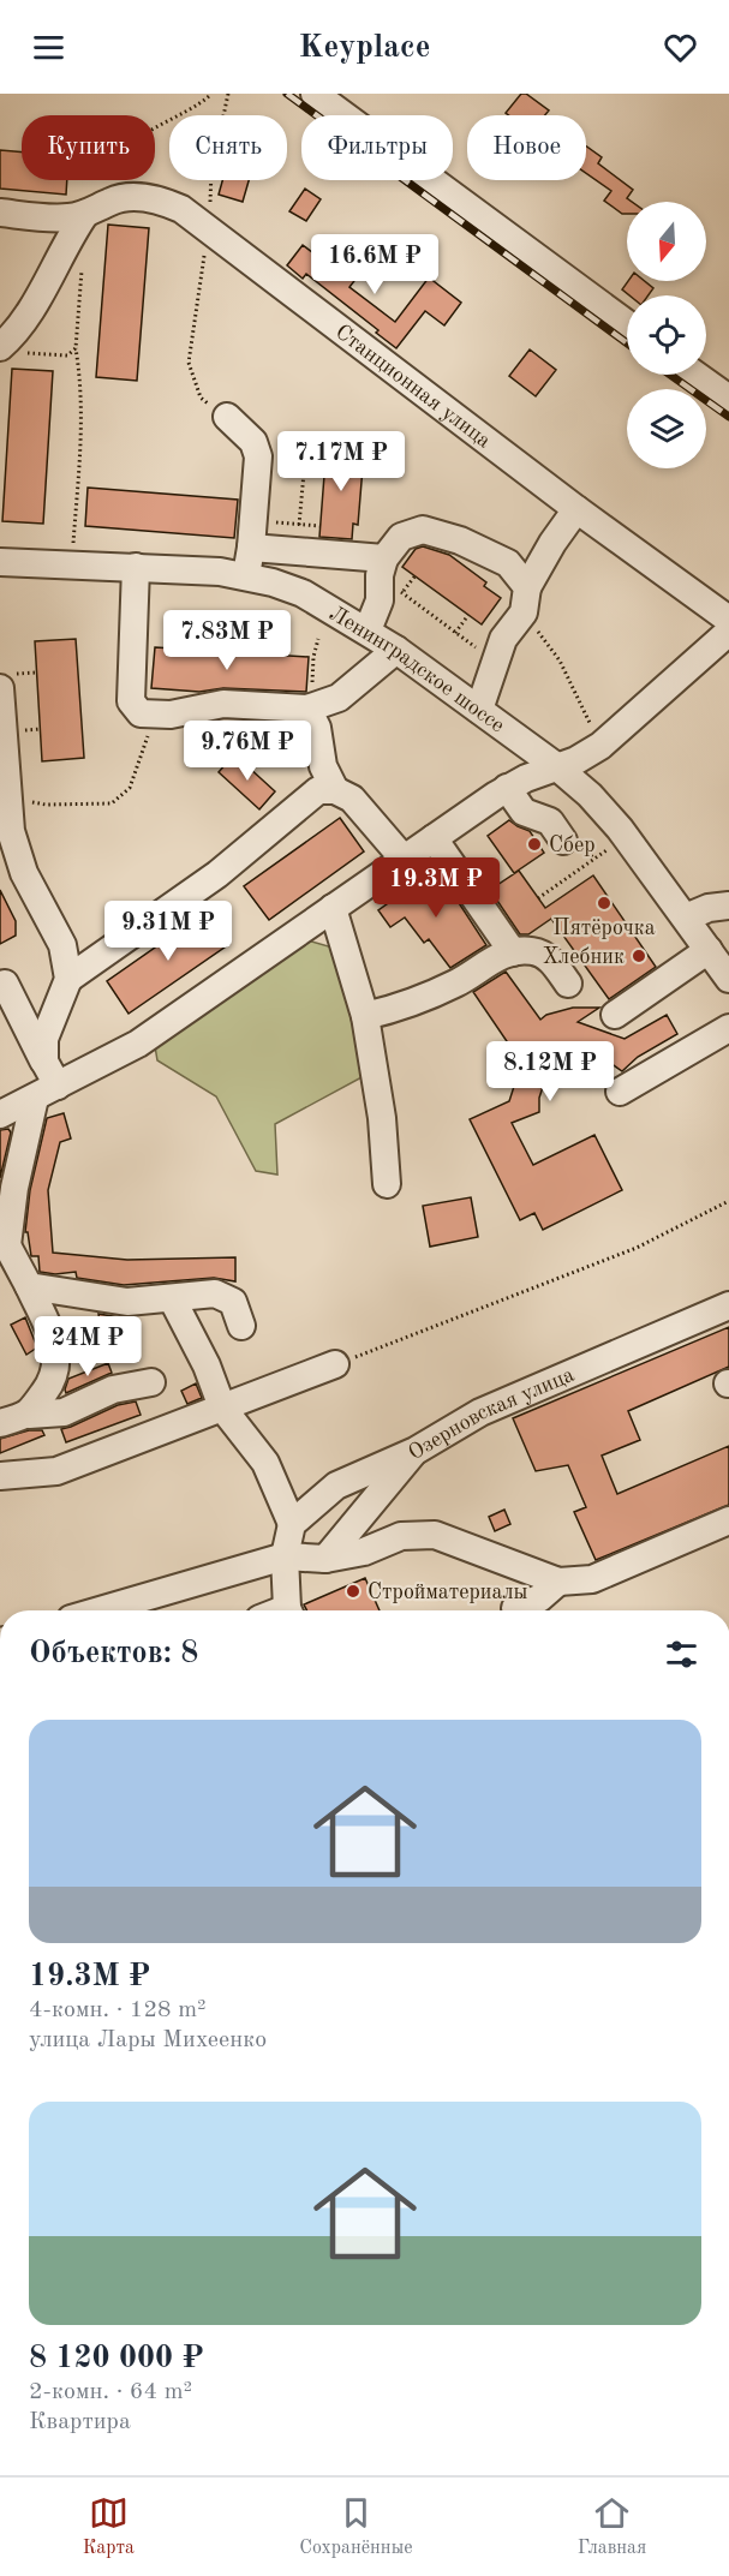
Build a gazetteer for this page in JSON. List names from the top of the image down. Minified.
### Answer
{"streets":{"street":["Станционная улица","Ленинградское шоссе","Озерновская улица"]},"places":["Сбер","Пятёрочка","Хлебник","Стройматериалы"],"north":"bottom","page":{"header":"Keyplace","chip":["Купить","Снять","Фильтры","Новое"],"price":["16.6M ₽","7.17M ₽","7.83M ₽","9.76M ₽","19.3M ₽","9.31M ₽","8.12M ₽","24M ₽"],"heading":"Объектов: 8","list":[{"name":"19.3M ₽","note":"4-комн. · 128 m² · улица Лары Михеенко"},{"name":"8 120 000 ₽","note":"2-комн. · 64 m² · Квартира"}],"tabs":["Карта","Сохранённые","Главная"]}}
